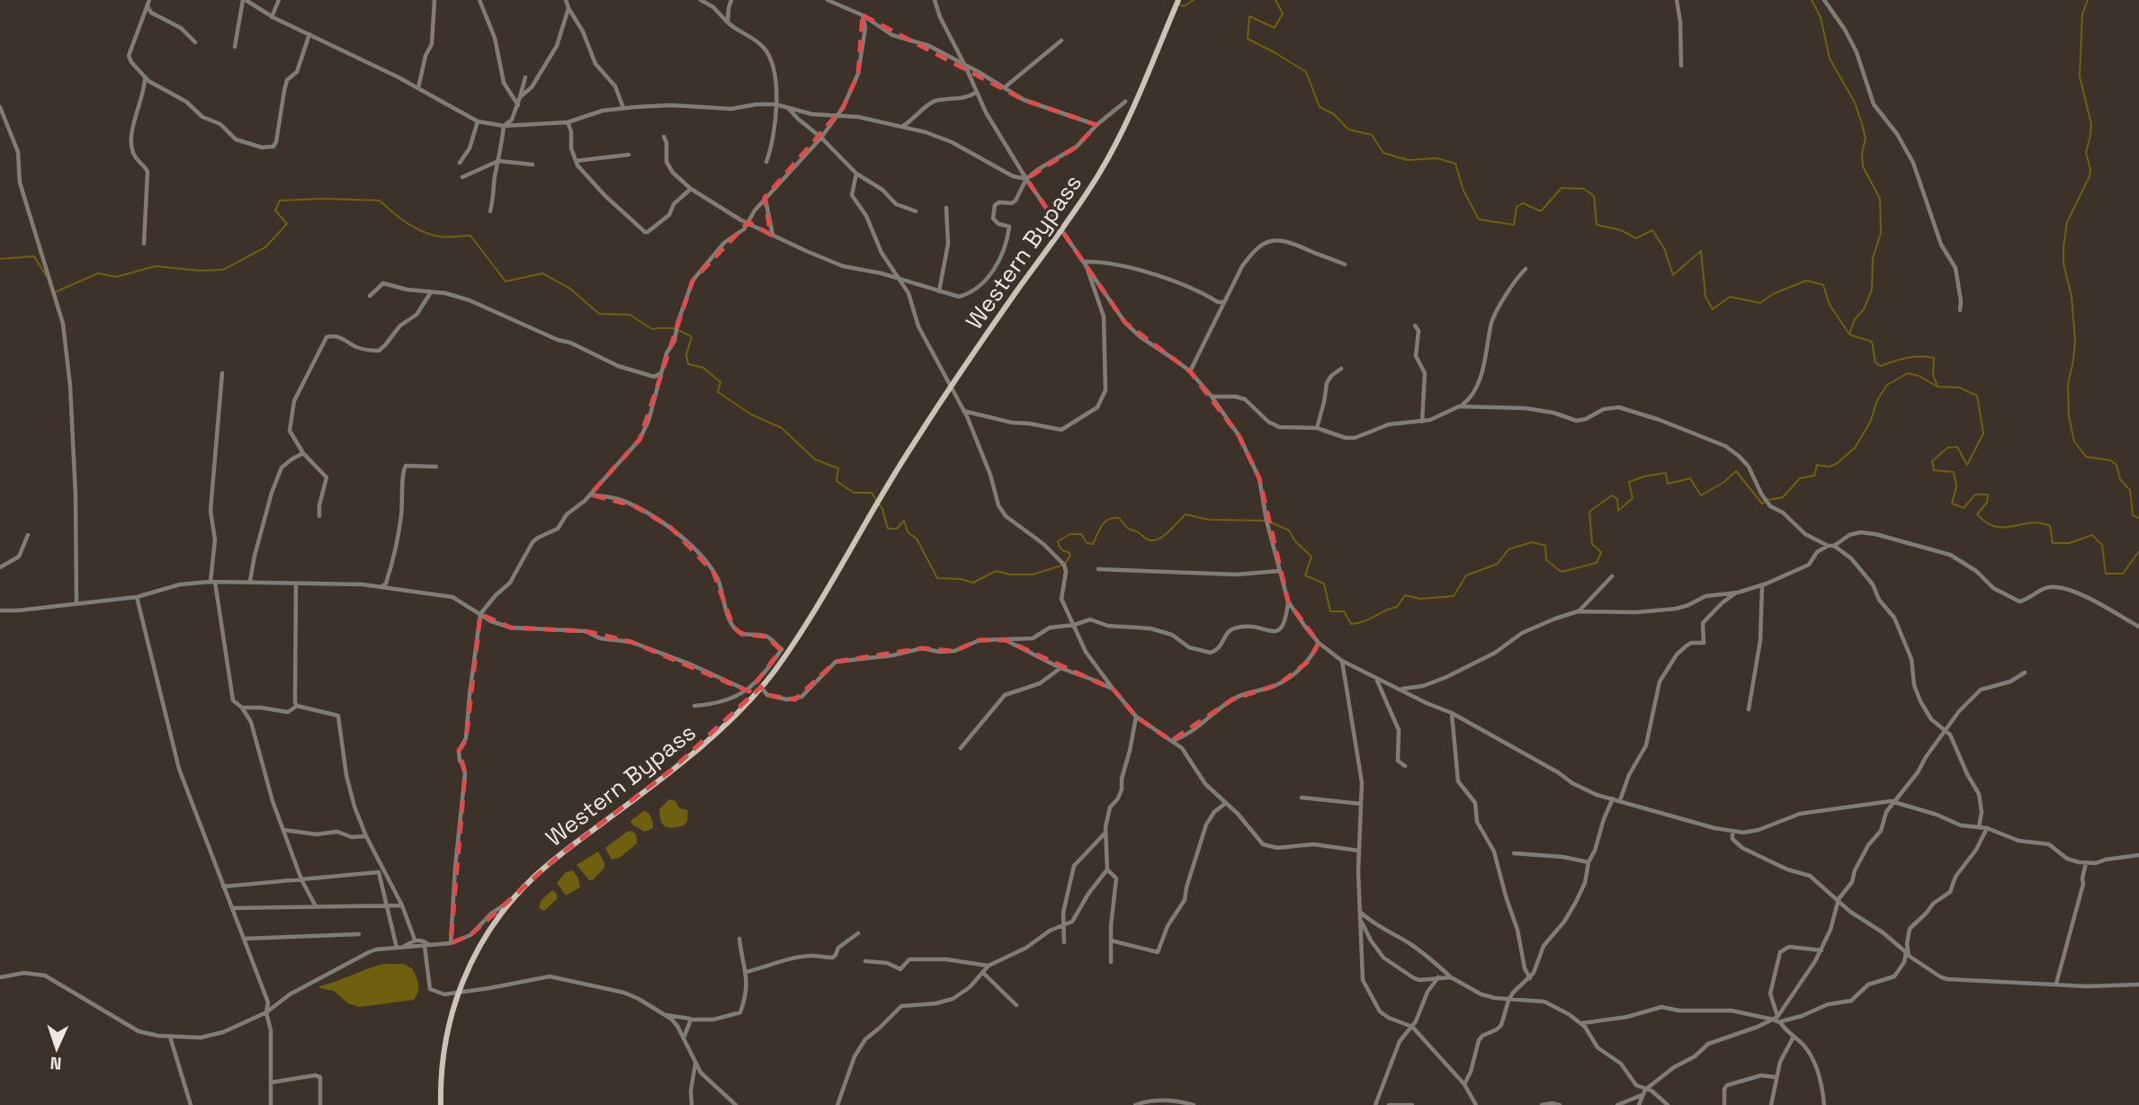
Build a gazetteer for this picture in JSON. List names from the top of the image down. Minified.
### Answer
{"streets":{"main road":["Western Bypass"]},"north":"bottom"}
